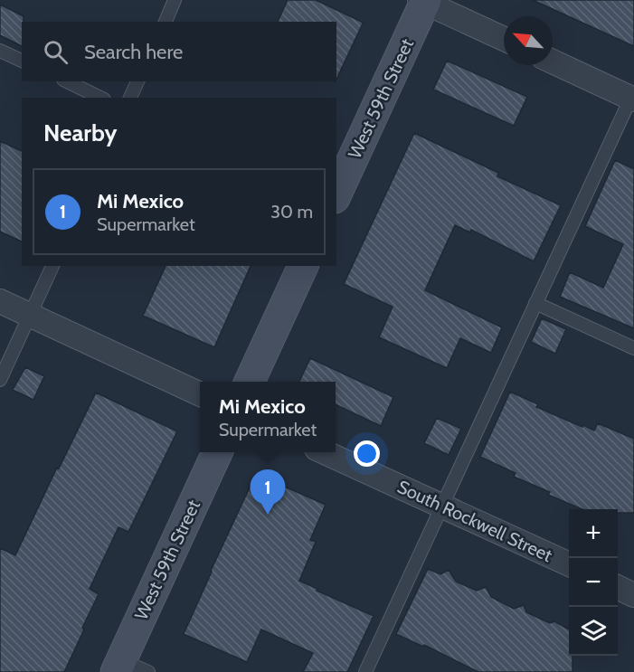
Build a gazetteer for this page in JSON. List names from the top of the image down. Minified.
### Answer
{"streets":{"street":["West 59th Street","South Rockwell Street"]},"north":"top left","page":{"search":"Search here","heading":"Nearby","list":[{"mark":"1","name":"Mi Mexico","note":"Supermarket","value":"30 m"}],"popup":["Mi Mexico","Supermarket"],"pins":"1","map_buttons":["+","−"]}}
